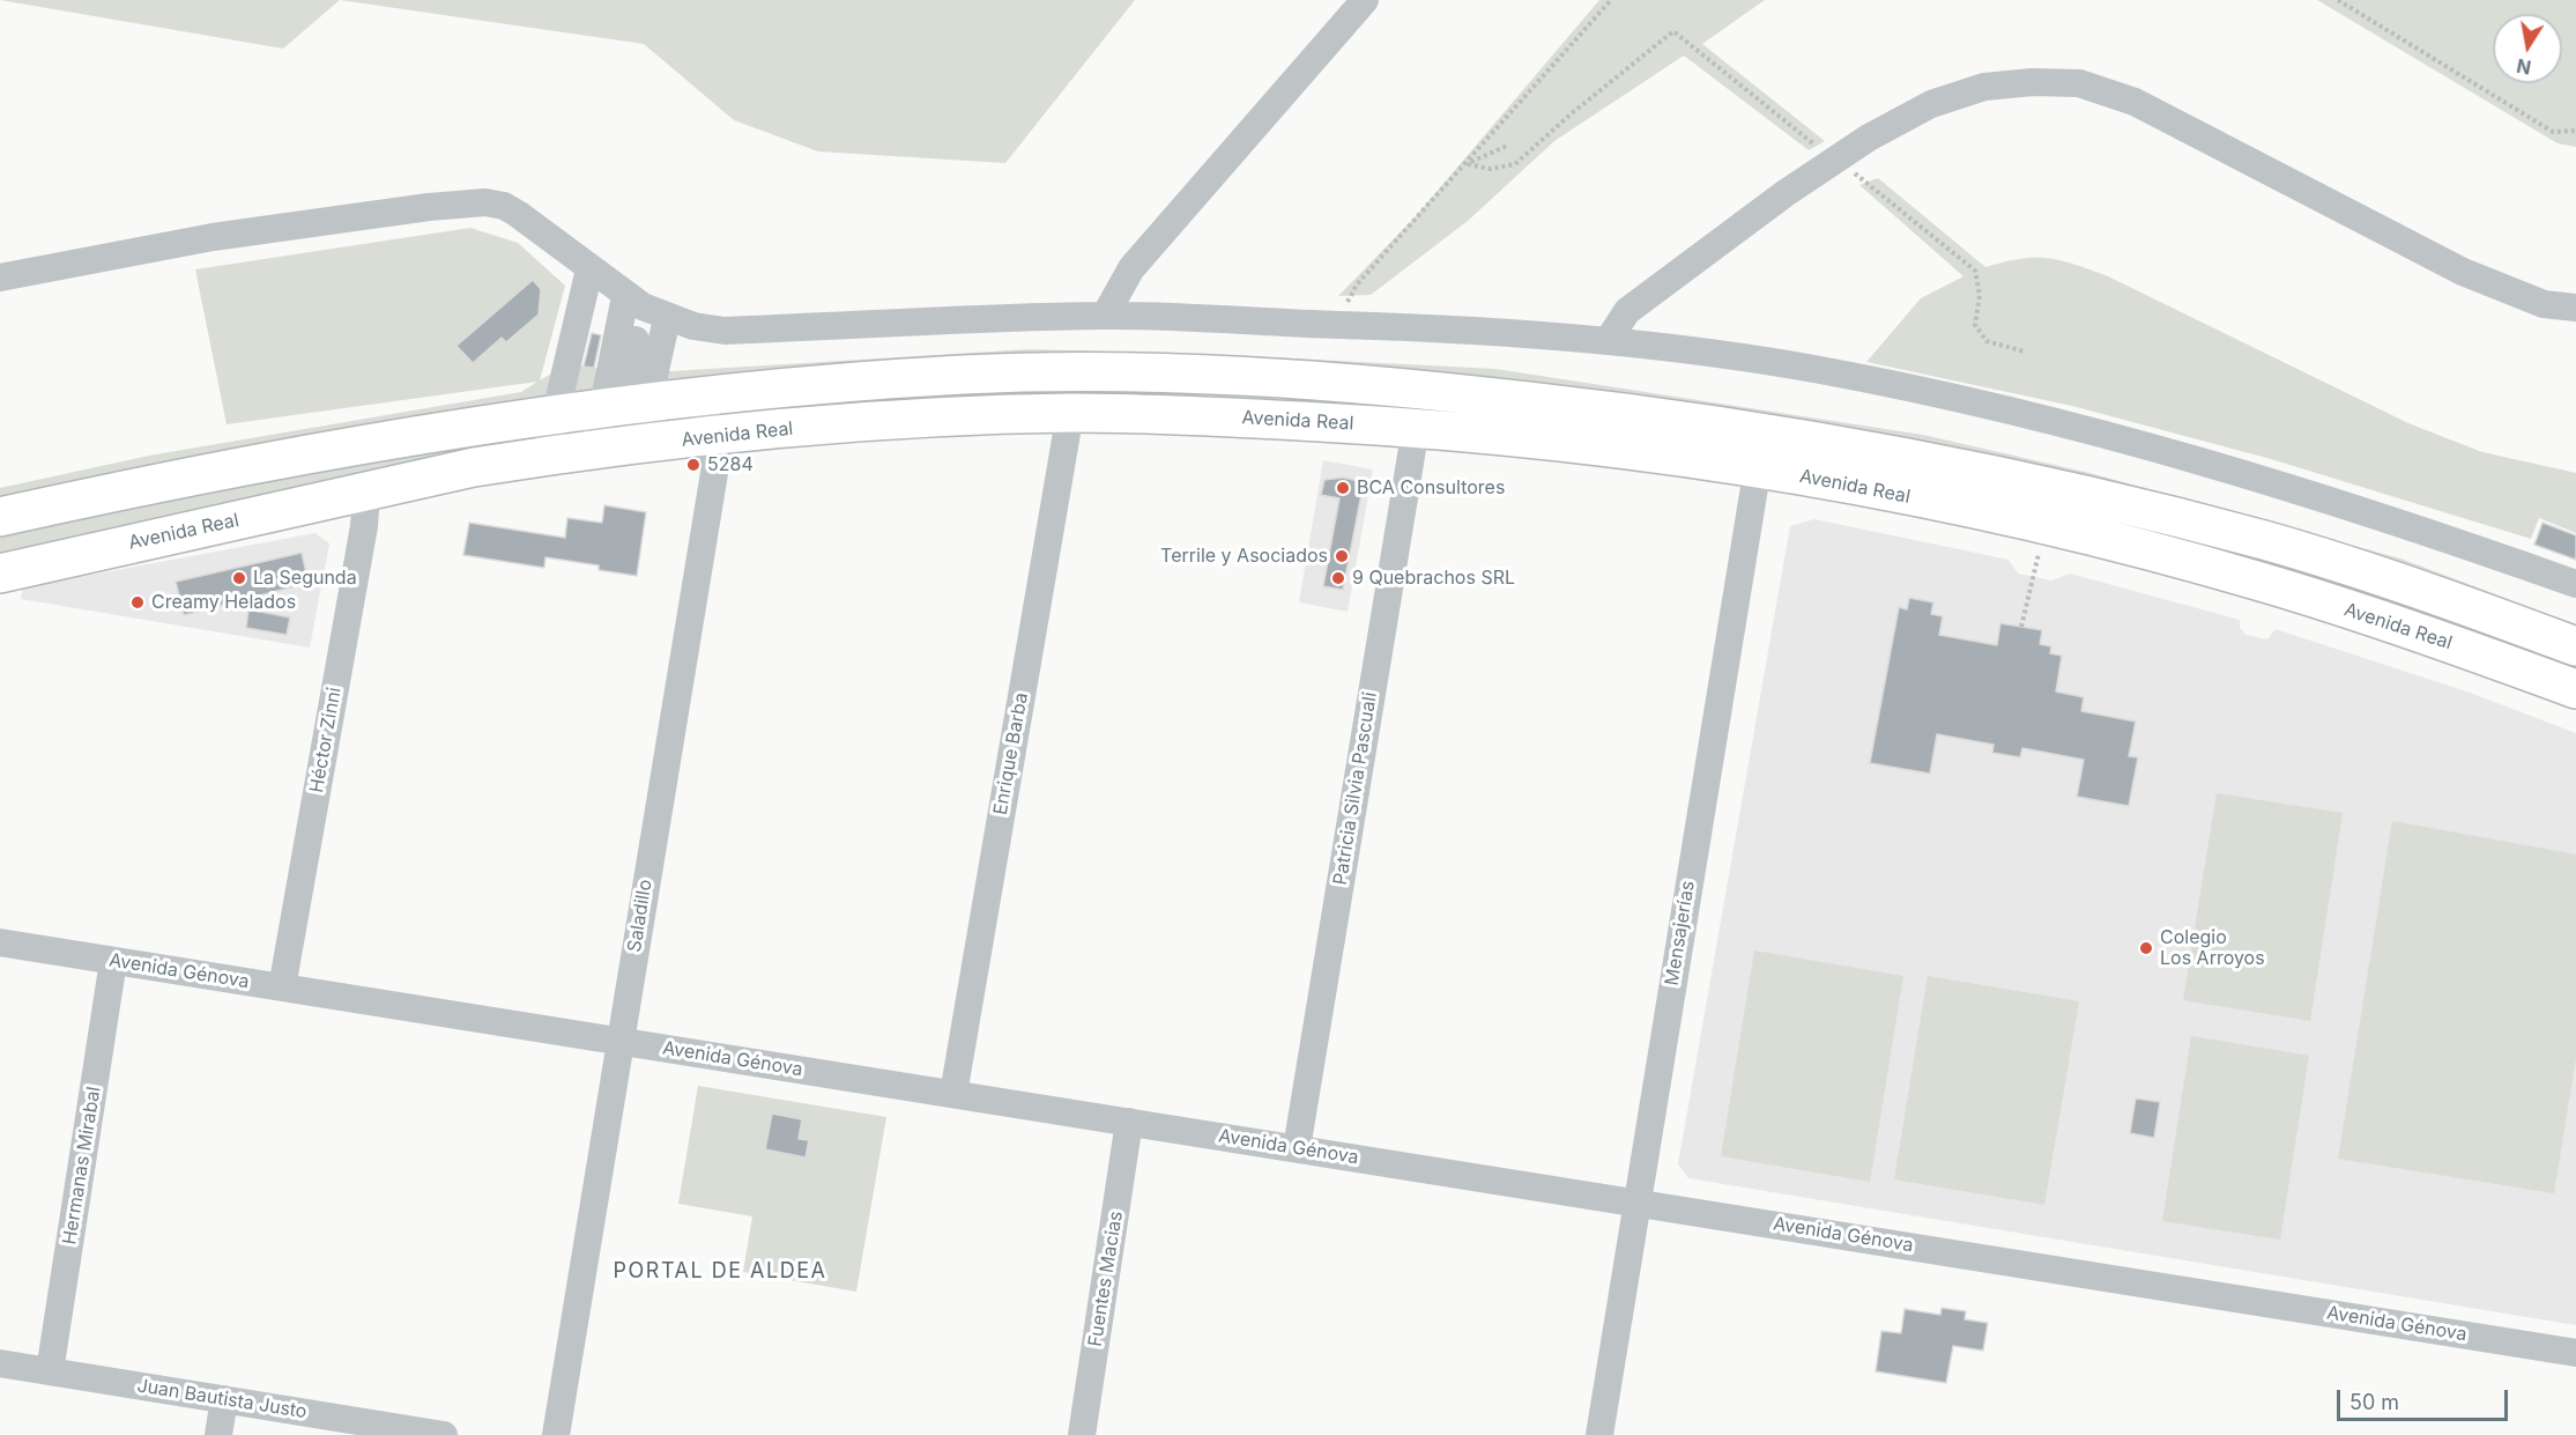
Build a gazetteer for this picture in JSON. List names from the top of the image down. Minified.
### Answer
{"streets":{"main road":["Avenida Real"],"street":["Héctor Zinni","Enrique Barba","Patricia Silvia Pascuali","Saladillo","Mensajerías","Avenida Génova","Hermanas Mirabal","Fuentes Macias","Juan Bautista Justo"]},"crossings":[["Avenida Real","Héctor Zinni"],["Avenida Real","Enrique Barba"],["Avenida Real","Patricia Silvia Pascuali"],["Avenida Real","Saladillo"],["Avenida Real","Mensajerías"],["Héctor Zinni","Avenida Génova"],["Enrique Barba","Avenida Génova"],["Patricia Silvia Pascuali","Avenida Génova"],["Saladillo","Avenida Génova"],["Mensajerías","Avenida Génova"],["Avenida Génova","Hermanas Mirabal"],["Avenida Génova","Fuentes Macias"],["Hermanas Mirabal","Juan Bautista Justo"]],"districts":["PORTAL DE ALDEA"],"places":["5284","BCA Consultores","Terrile y Asociados","La Segunda","9 Quebrachos SRL","Creamy Helados","Colegio Los Arroyos"],"scale_bar":"50 m","north":"bottom"}
